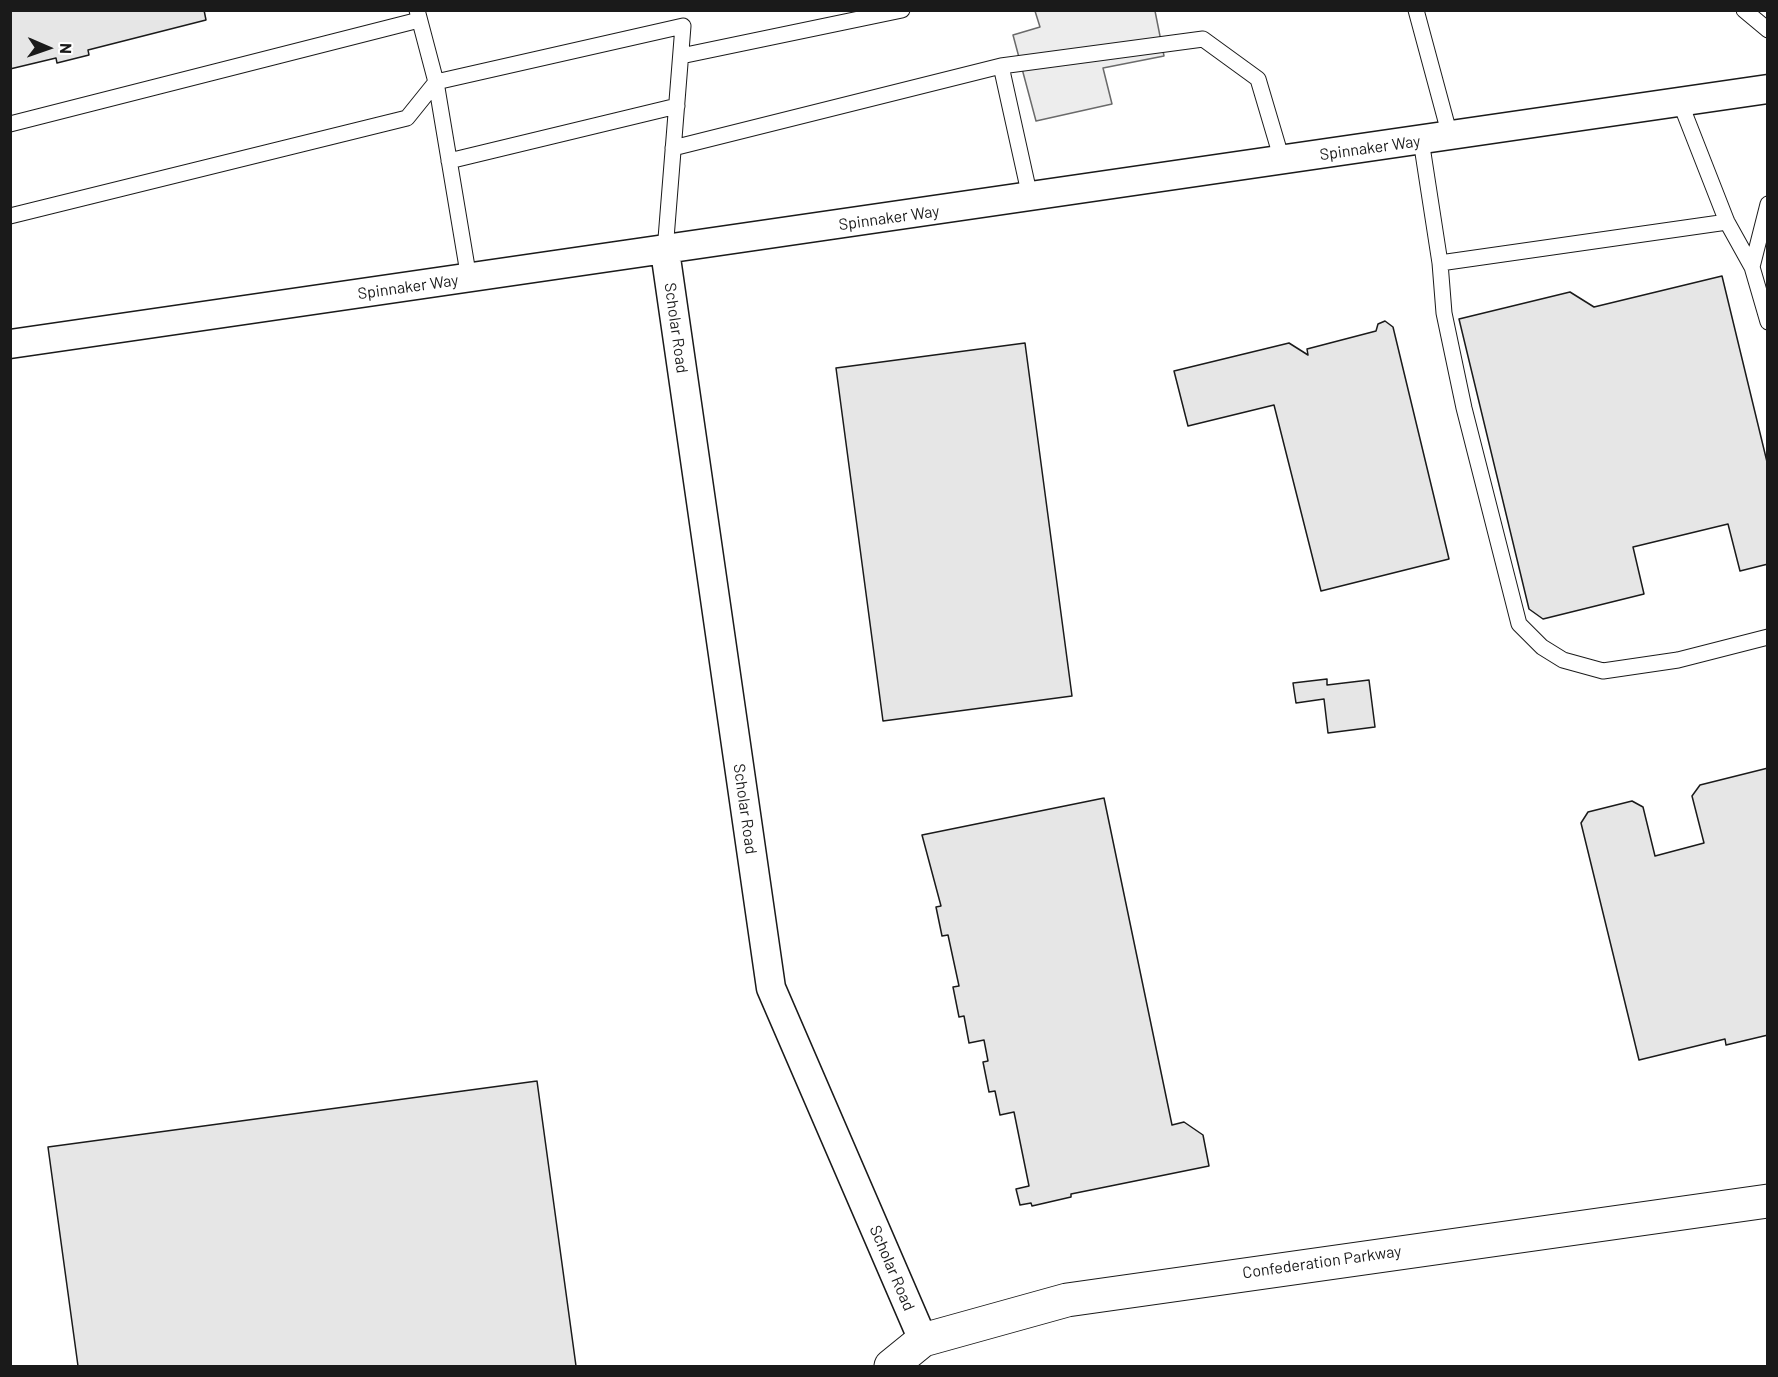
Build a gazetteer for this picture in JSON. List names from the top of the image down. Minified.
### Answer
{"streets":{"street":["Spinnaker Way","Scholar Road","Confederation Parkway"]},"crossings":[["Spinnaker Way","Scholar Road"],["Scholar Road","Confederation Parkway"]],"north":"right"}
